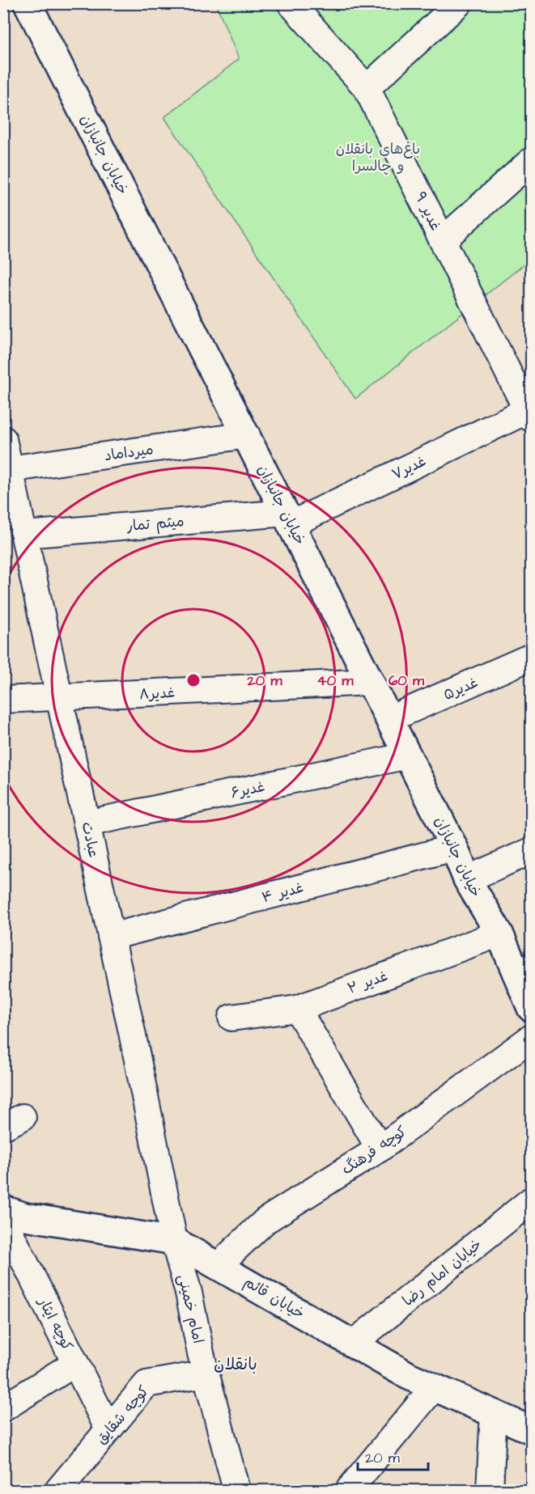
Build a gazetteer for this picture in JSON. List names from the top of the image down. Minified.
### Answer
{"streets":{"street":["خیابان جانبازان","غدیر ۹","میرداماد","غدیر۷","میثم تمار","غدیر۵","غدیر۸","غدیر۶","عبادت","غدیر ۴","غدیر ۲","کوچه فرهنگ","خیابان امام رضا","خیابان قائم","امام خمینی","کوچه ایثار","کوچه شقایق"]},"crossings":[["خیابان جانبازان","میرداماد"],["خیابان جانبازان","غدیر۷"],["خیابان جانبازان","میثم تمار"],["خیابان جانبازان","غدیر۵"],["خیابان جانبازان","غدیر۸"],["خیابان جانبازان","غدیر۶"],["خیابان جانبازان","غدیر ۴"],["خیابان جانبازان","غدیر ۲"],["غدیر ۹","غدیر۷"],["میرداماد","عبادت"],["غدیر۷","میثم تمار"],["میثم تمار","عبادت"],["غدیر۸","عبادت"],["غدیر۶","عبادت"],["عبادت","غدیر ۴"],["عبادت","خیابان قائم"],["عبادت","امام خمینی"],["کوچه فرهنگ","خیابان قائم"],["خیابان امام رضا","خیابان قائم"],["خیابان قائم","امام خمینی"],["امام خمینی","کوچه شقایق"],["کوچه ایثار","کوچه شقایق"]],"districts":["بانقلان"],"parks":["باغ‌های بانقلان و چالسرا"],"scale_bar":"20 m","rings":["20 m","40 m","60 m"]}
